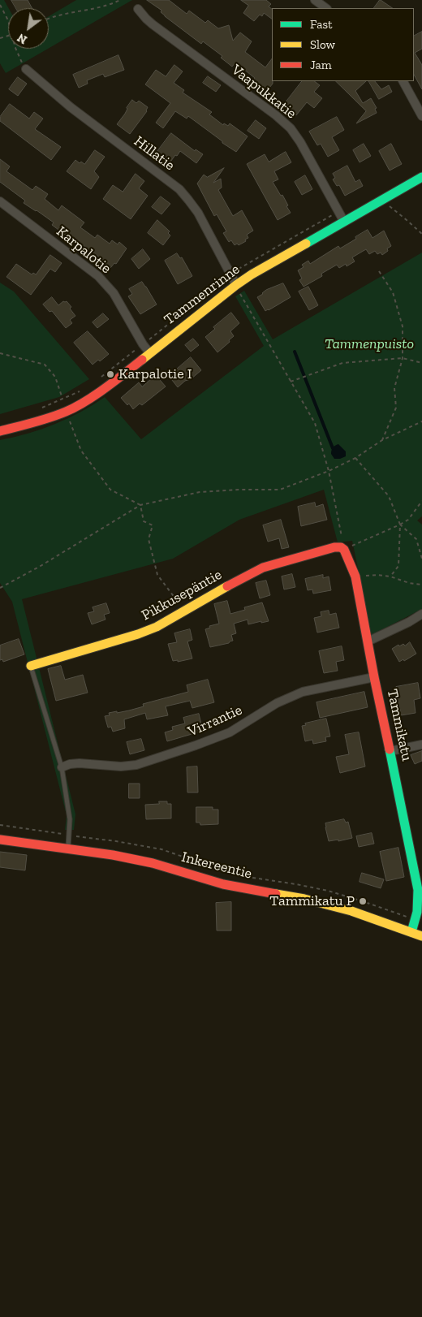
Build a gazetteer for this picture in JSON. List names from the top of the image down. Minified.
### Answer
{"streets":{"street":["Vaapukkatie","Hillatie","Karpalotie","Tammenrinne","Pikkusepäntie","Virrantie","Tammikatu","Inkereentie"]},"crossings":[["Vaapukkatie","Tammenrinne"],["Hillatie","Tammenrinne"],["Karpalotie","Tammenrinne"],["Pikkusepäntie","Tammikatu"],["Virrantie","Tammikatu"],["Tammikatu","Inkereentie"]],"parks":["Tammenpuisto"],"places":["Karpalotie I","Tammikatu P"],"legend":["Fast","Slow","Jam"],"north":"bottom left"}
